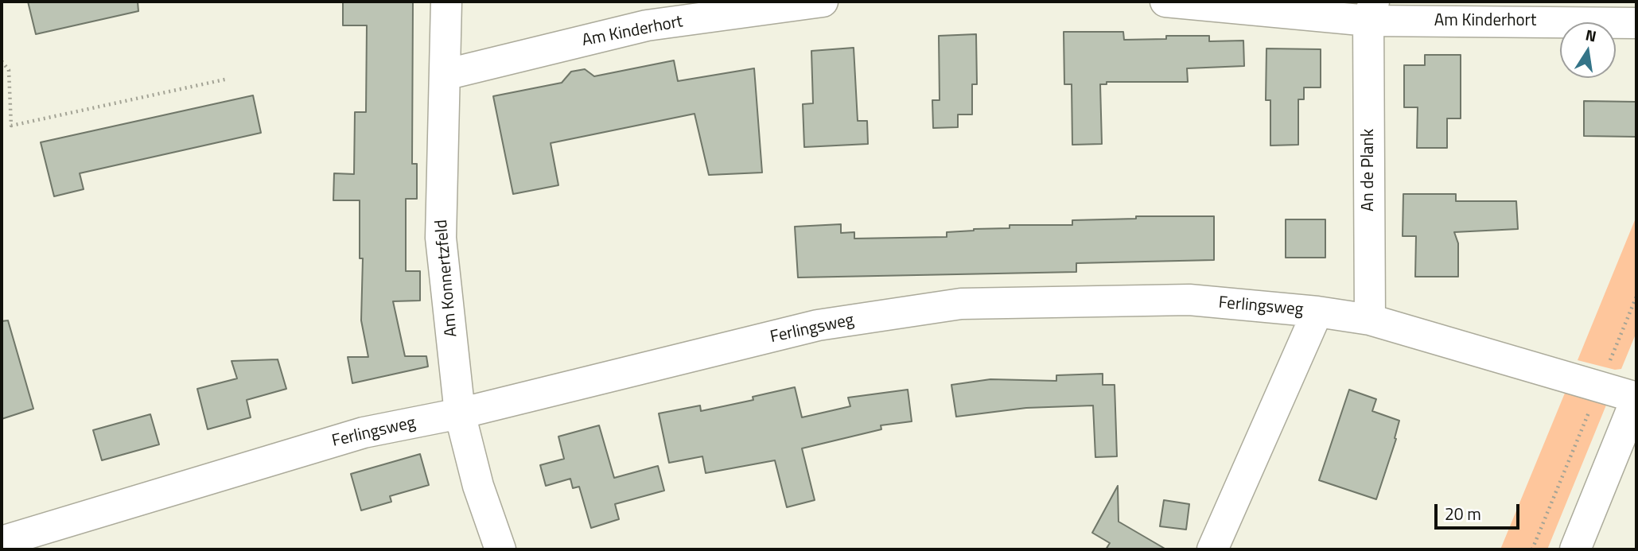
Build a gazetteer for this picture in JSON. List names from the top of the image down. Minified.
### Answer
{"streets":{"street":["Am Kinderhort","An de Plank","Am Konnertzfeld","Ferlingsweg"]},"crossings":[["Am Kinderhort","An de Plank"],["Am Kinderhort","Am Konnertzfeld"],["An de Plank","Ferlingsweg"],["Am Konnertzfeld","Ferlingsweg"]],"scale_bar":"20 m","north":"top"}
